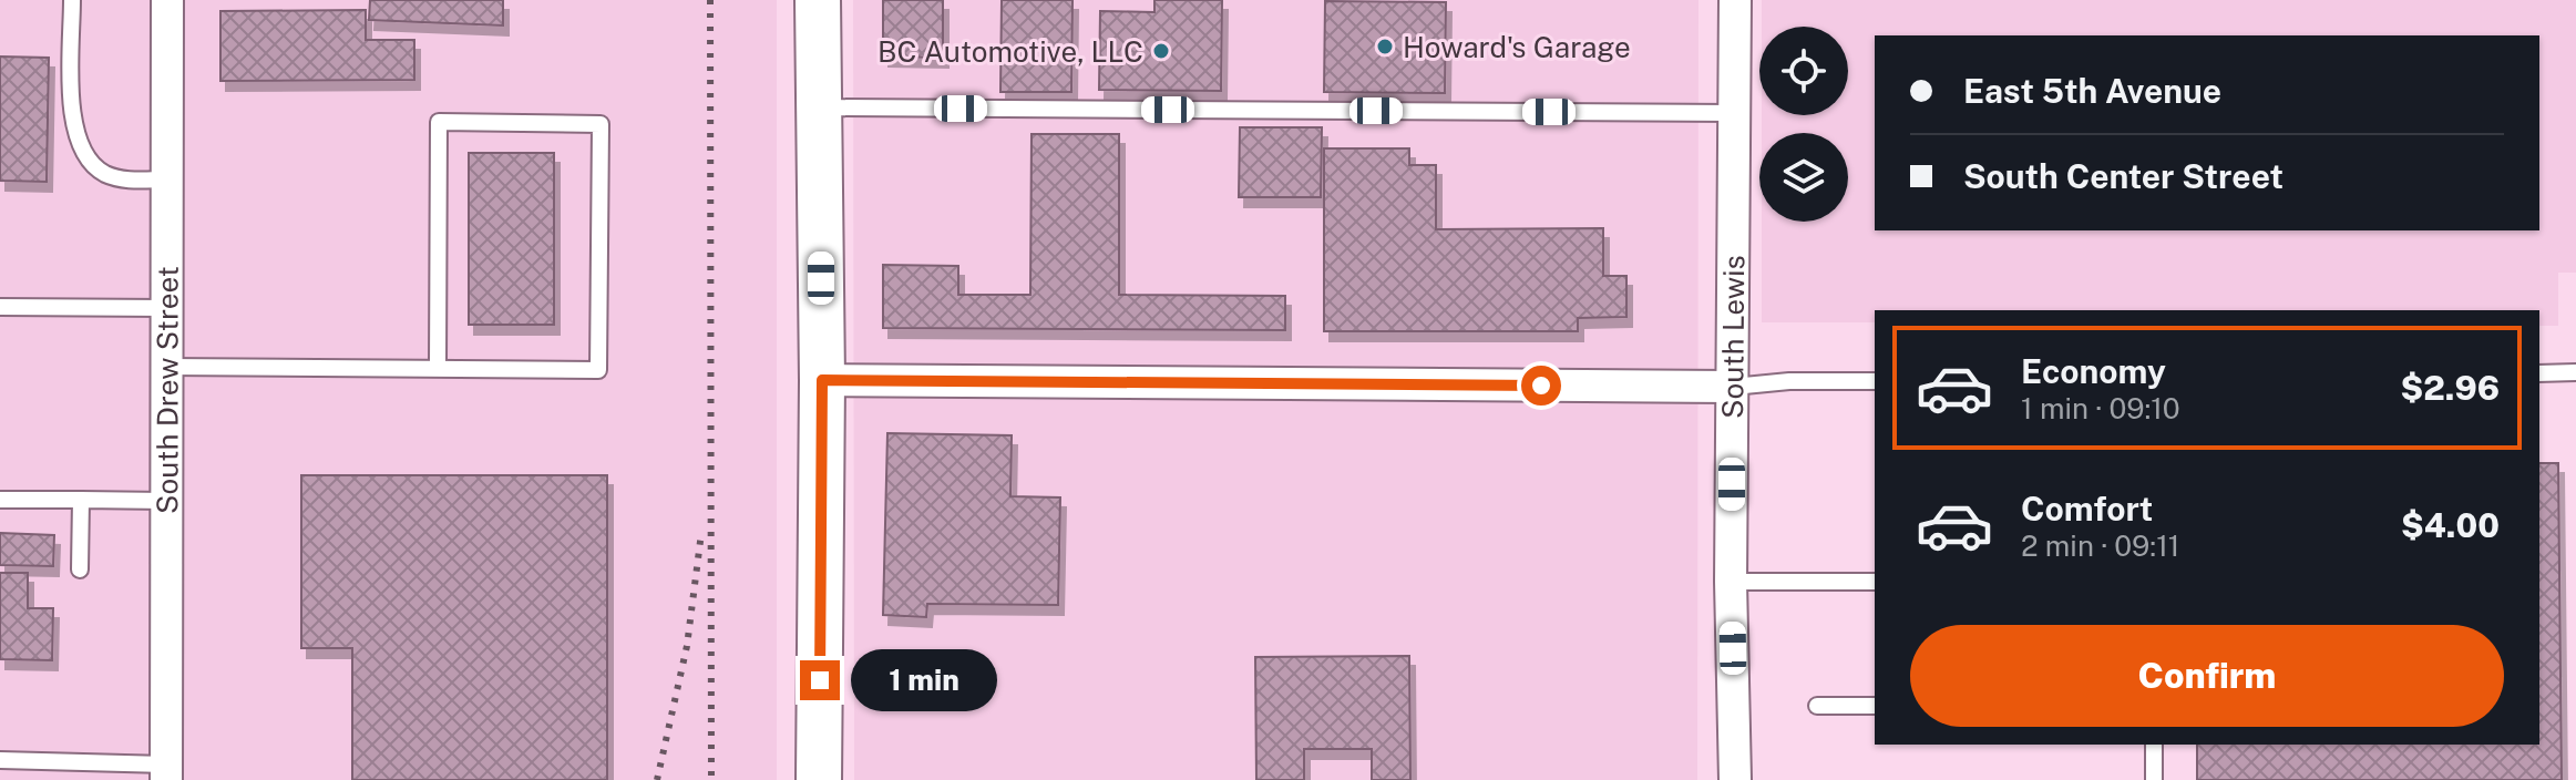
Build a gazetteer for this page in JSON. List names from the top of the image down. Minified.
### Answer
{"streets":{"street":["South Lewis","South Drew Street"]},"places":["Howard's Garage","BC Automotive, LLC"],"page":{"banner":["East 5th Avenue","South Center Street"],"list":[{"name":"Economy","note":"1 min · 09:10","value":"$2.96"},{"name":"Comfort","note":"2 min · 09:11","value":"$4.00"}],"buttons":"Confirm","bubble":"1 min"}}
